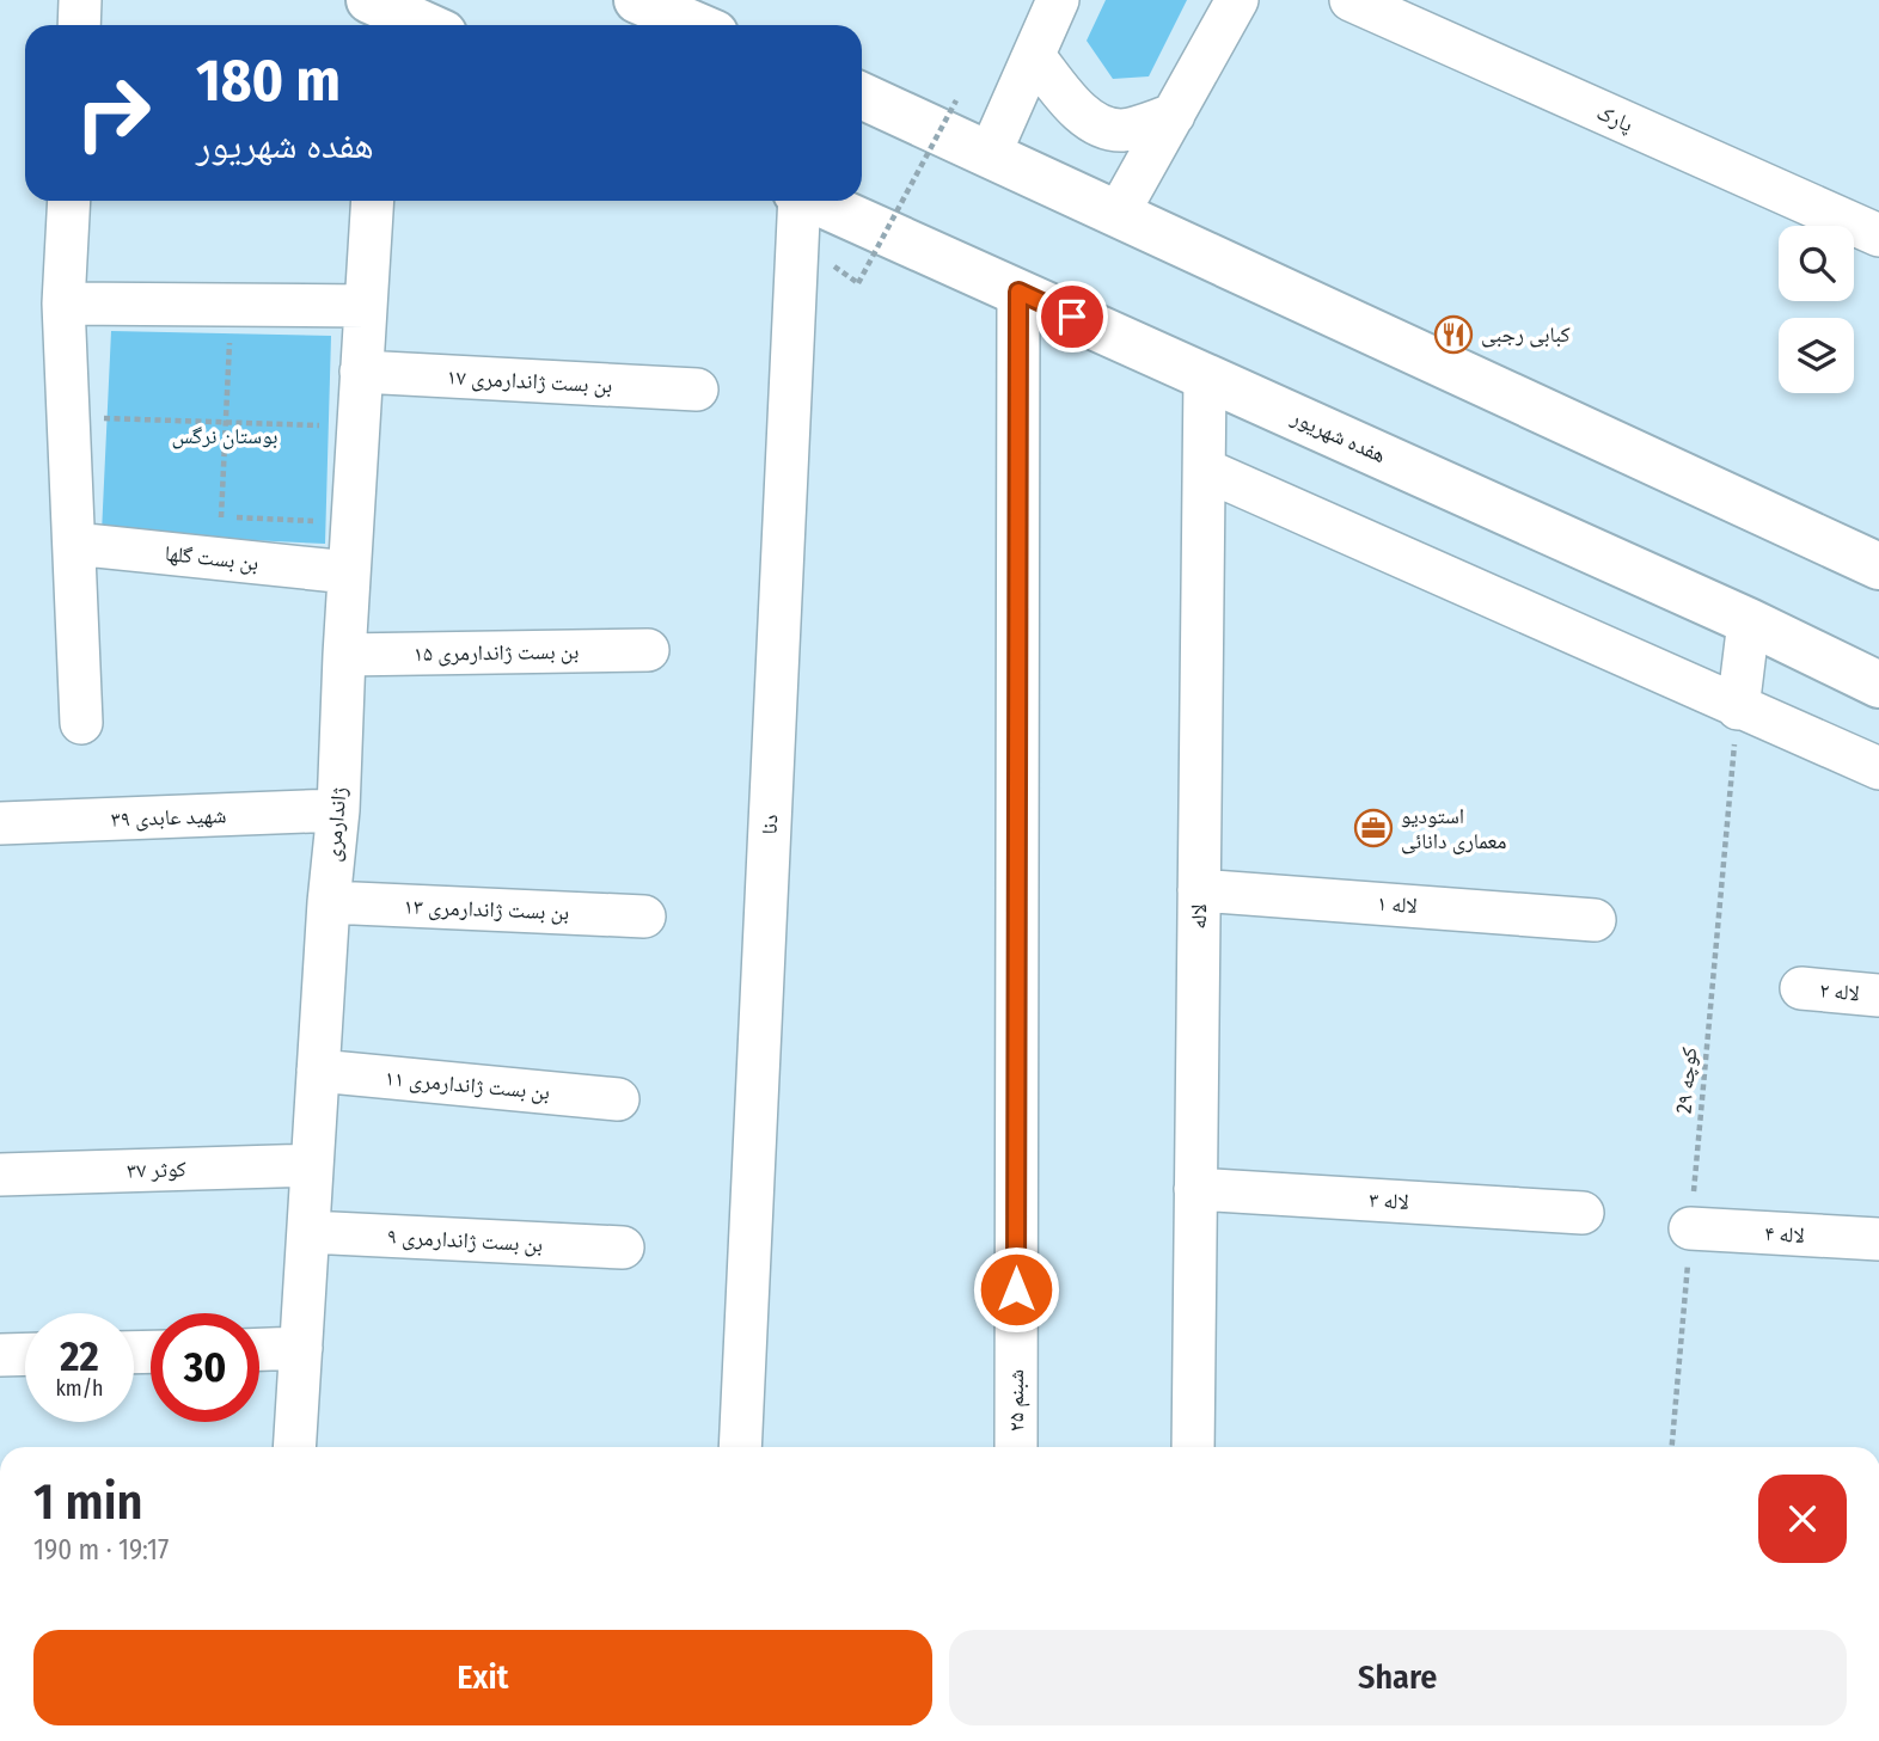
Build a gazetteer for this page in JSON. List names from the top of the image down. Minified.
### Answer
{"streets":{"main road":["هفده شهریور"],"street":["پارک","بن بست ژاندارمری ۱۷","بن بست گلها","بن بست ژاندارمری ۱۵","شهید عابدی ۳۹","ژاندارمری","دنا","لاله ۱","بن بست ژاندارمری ۱۳","لاله","لاله ۲","بن بست ژاندارمری ۱۱","کوثر ۳۷","لاله ۳","لاله ۴","بن بست ژاندارمری ۹","شبنم ۲۵"],"path":["کوچه 2۹"]},"crossings":[["بن بست ژاندارمری ۱۷","ژاندارمری"],["هفده شهریور","لاله"],["هفده شهریور","شبنم ۲۵"],["بن بست گلها","ژاندارمری"],["بن بست ژاندارمری ۱۵","ژاندارمری"],["شهید عابدی ۳۹","ژاندارمری"],["ژاندارمری","بن بست ژاندارمری ۱۳"],["ژاندارمری","بن بست ژاندارمری ۱۱"],["ژاندارمری","کوثر ۳۷"],["ژاندارمری","بن بست ژاندارمری ۹"],["لاله ۱","لاله"],["لاله","لاله ۳"],["کوچه 2۹","لاله ۴"]],"parks":["بوستان نرگس"],"places":{"restaurant":["کبابی رجبی"],"office":["استودیو معماری دانائی"]},"page":{"turn":["180 m","هفده شهریور"],"speed":"22 km/h","limit":"30","heading":["1 min","190 m · 19:17"],"buttons":["Exit","Share"]}}
